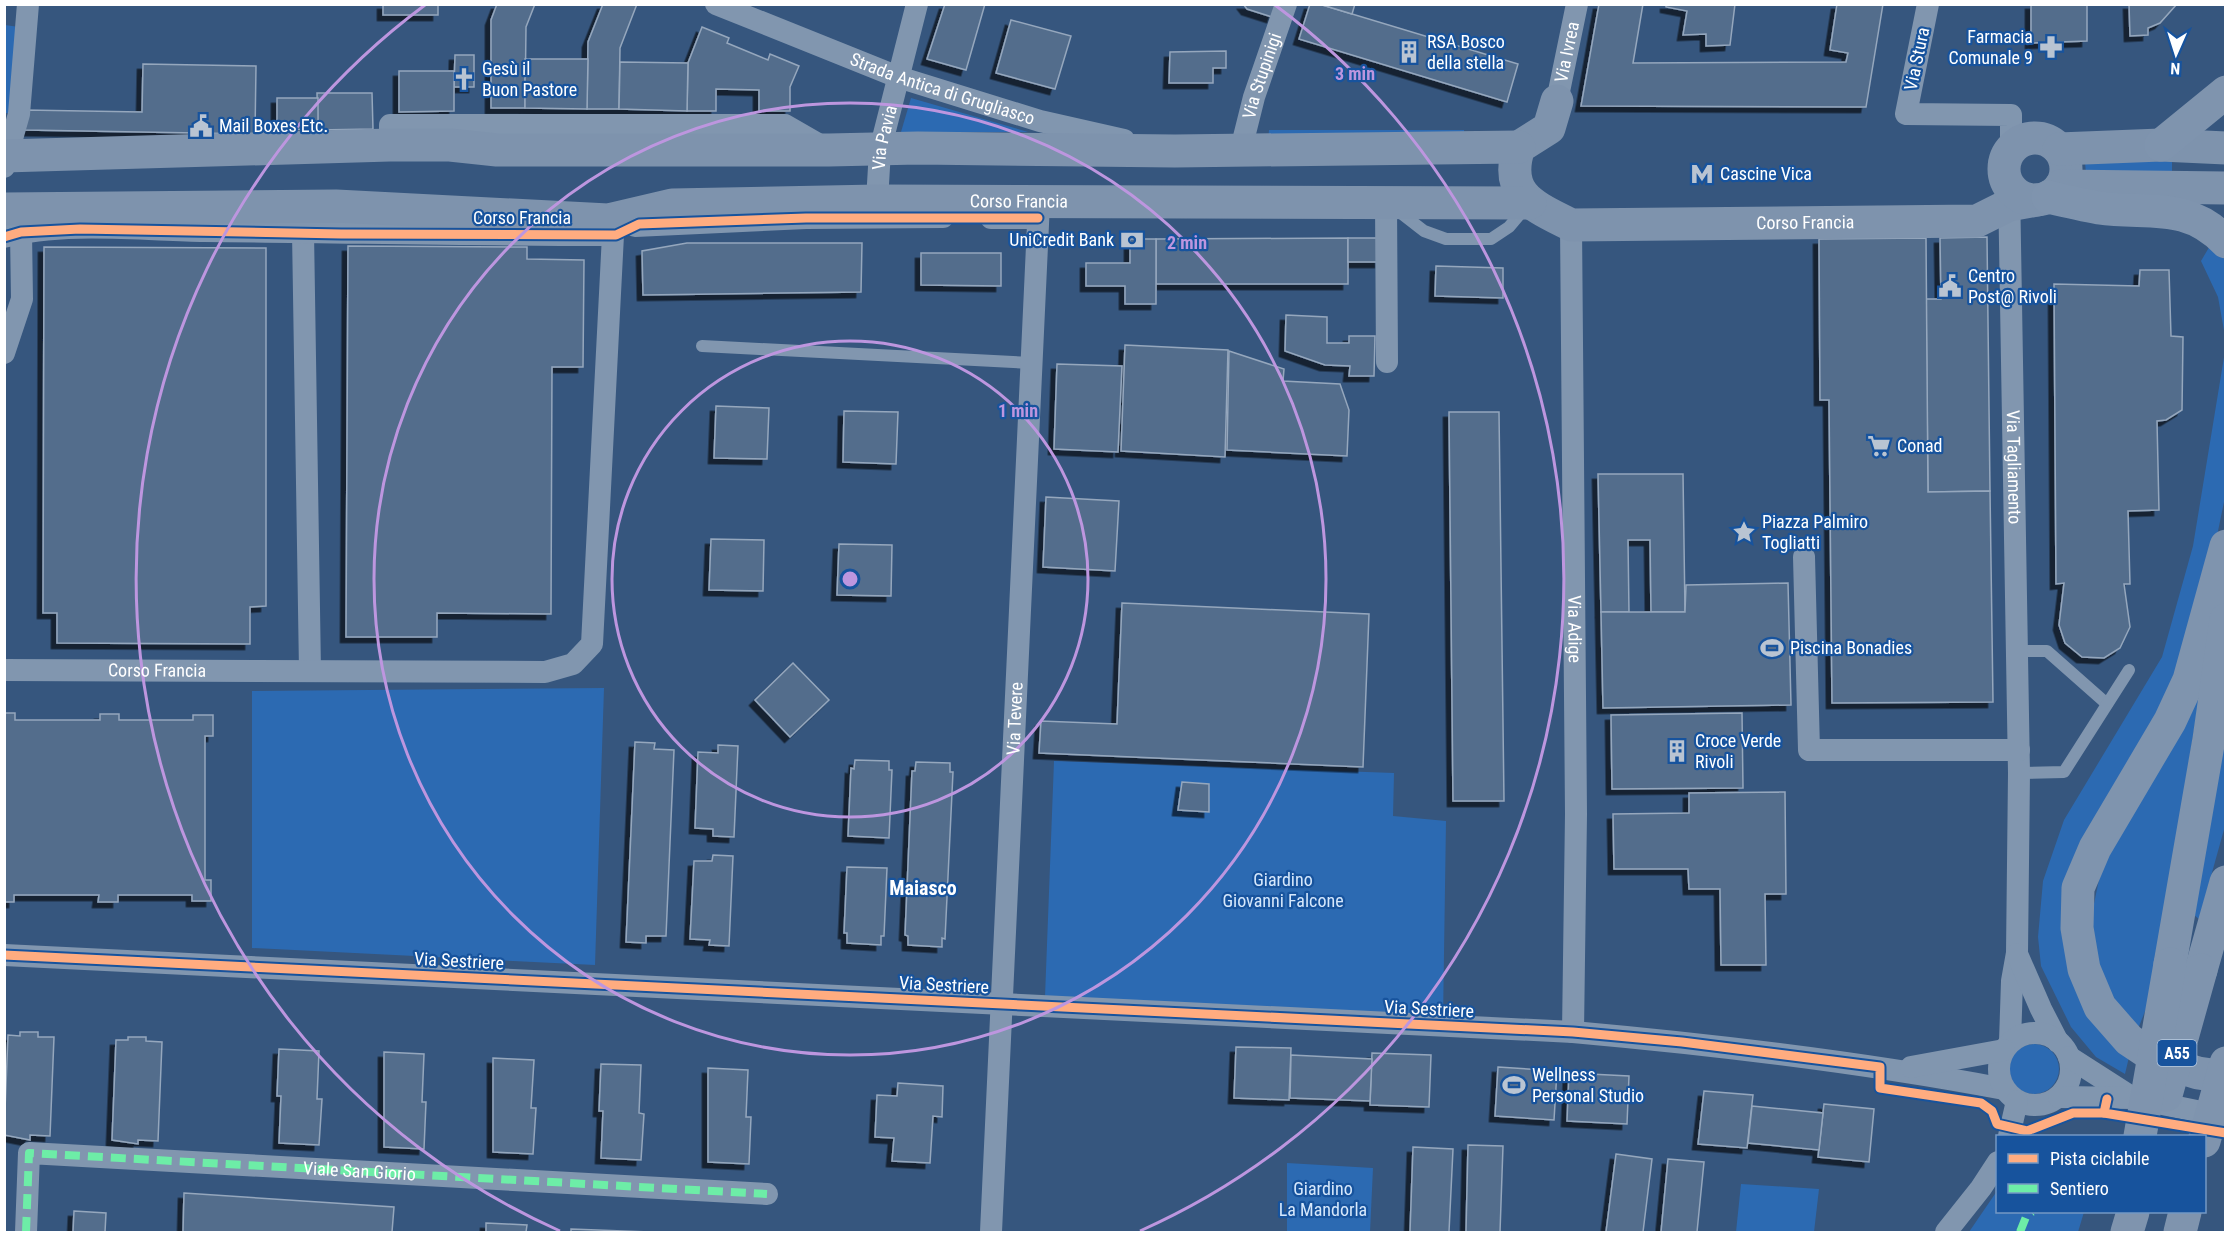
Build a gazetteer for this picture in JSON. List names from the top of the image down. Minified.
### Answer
{"streets":{"highway":["A55"],"main road":["Corso Francia"],"street":["Via Ivrea","Via Stura","Via Stupinigi","Strada Antica di Grugliasco","Via Pavia","Via Tagliamento","Via Adige","Via Tevere","Via Sestriere","Viale San Giorio"]},"crossings":[["Via Stura","Corso Francia"],["Via Stura","Via Tagliamento"],["Strada Antica di Grugliasco","Via Pavia"],["Via Pavia","Corso Francia"],["Corso Francia","Via Tagliamento"],["Corso Francia","Via Adige"],["Corso Francia","Via Tevere"],["Via Tagliamento","Via Sestriere"],["Via Adige","Via Sestriere"],["Via Tevere","Via Sestriere"]],"districts":["Maiasco"],"parks":["Giardino Giovanni Falcone","Giardino La Mandorla"],"places":{"pharmacy":["Farmacia Comunale 9"],"building":["RSA Bosco della stella","Croce Verde Rivoli"],"church":["Gesù il Buon Pastore"],"public building":["Mail Boxes Etc.","Centro Post@ Rivoli"],"metro station":["Cascine Vica"],"bank":["UniCredit Bank"],"supermarket":["Conad"],"place":["Piazza Palmiro Togliatti"],"sports":["Piscina Bonadies","Wellness Personal Studio"]},"legend":["Pista ciclabile","Sentiero"],"north":"bottom","rings":["3 min","2 min","1 min"]}
